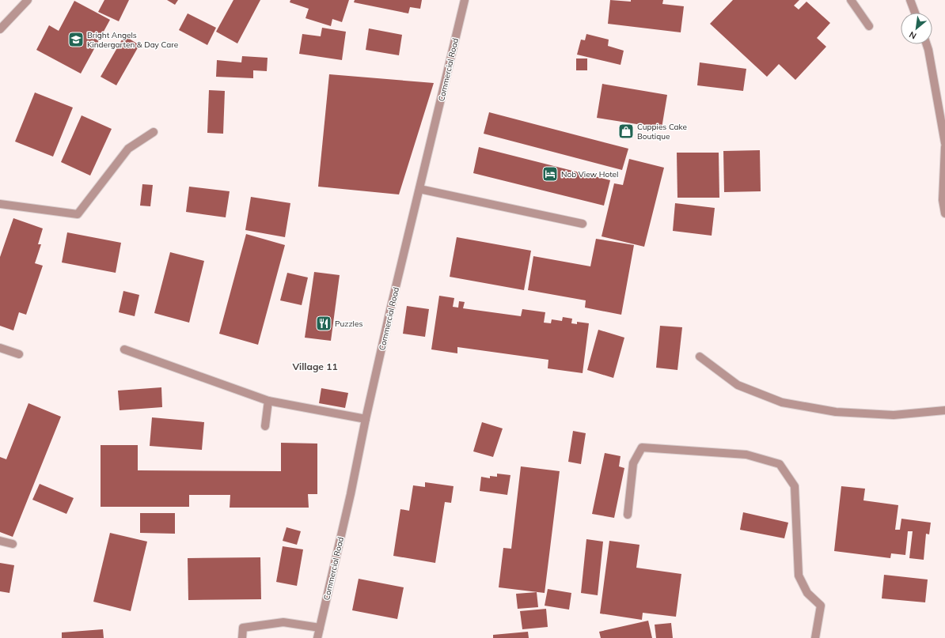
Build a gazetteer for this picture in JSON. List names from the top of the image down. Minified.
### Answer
{"streets":{"street":["Commercial Road"]},"districts":["Village 11"],"places":{"school or university":["Bright Angels Kindergarten & Day Care"],"shop":["Cuppies Cake Boutique"],"hotel":["Nob View Hotel"],"restaurant":["Puzzles"]},"north":"bottom left"}
